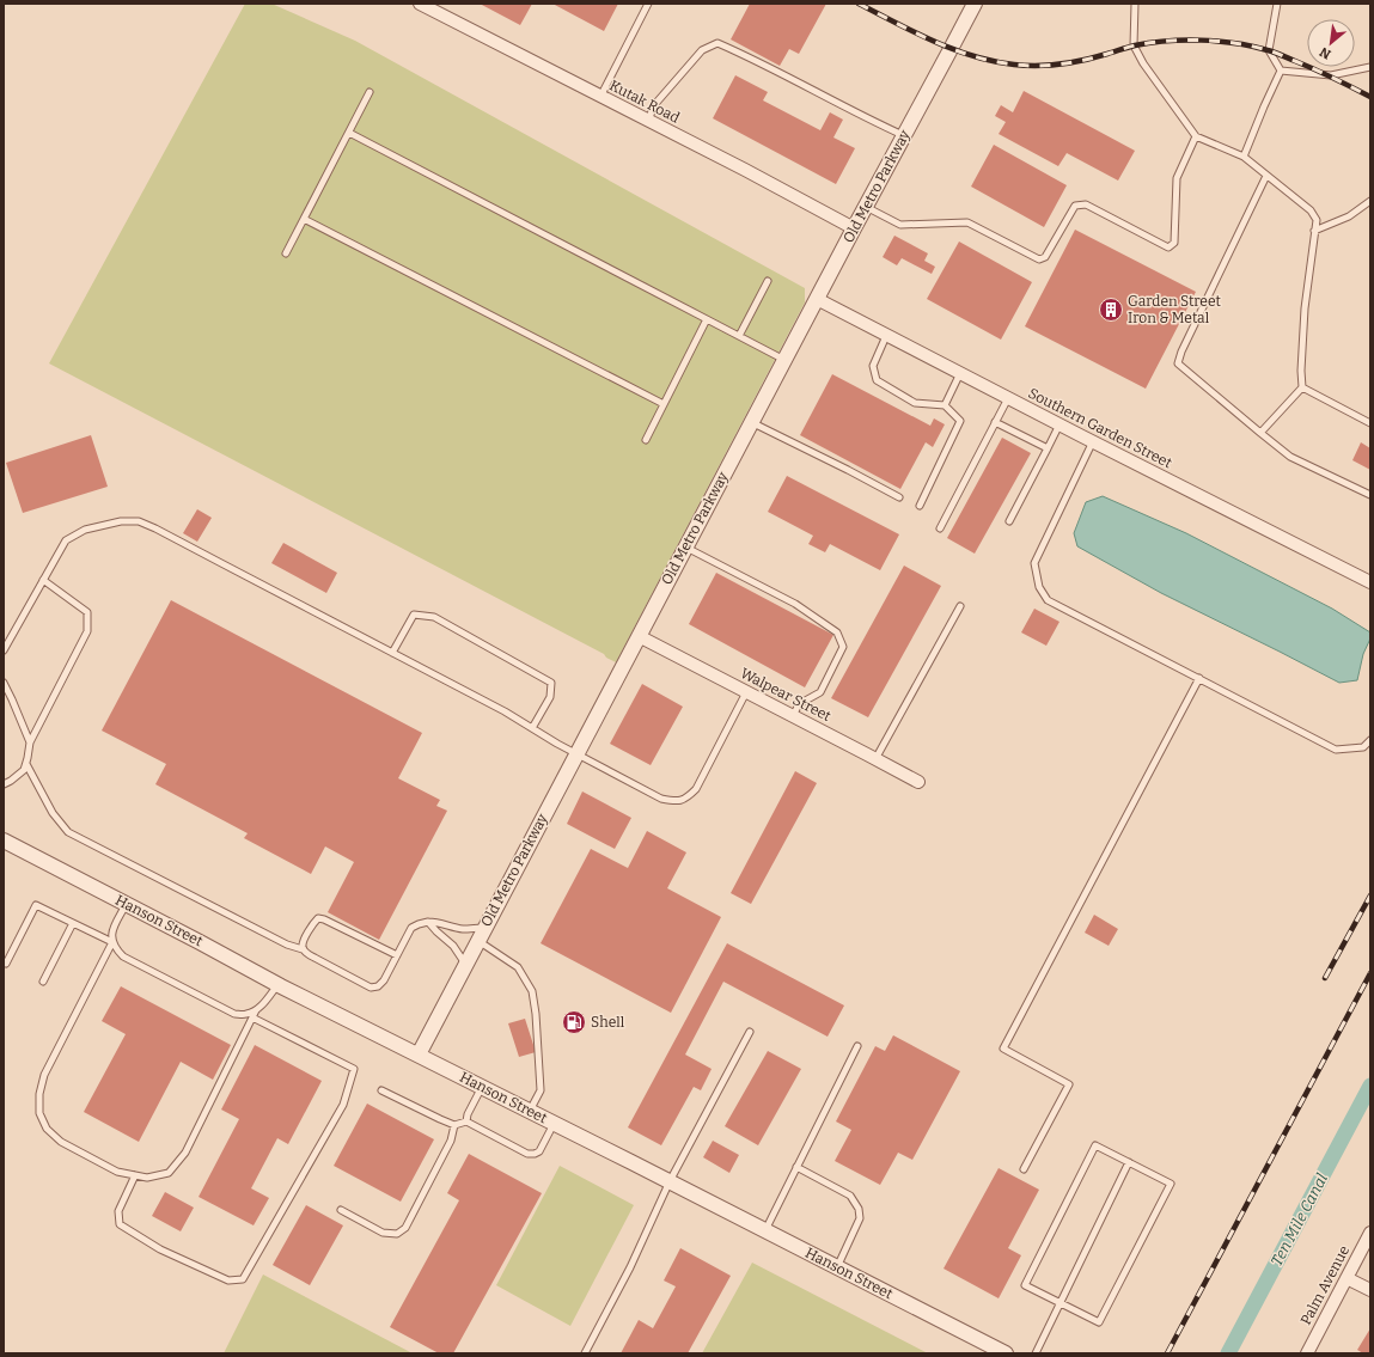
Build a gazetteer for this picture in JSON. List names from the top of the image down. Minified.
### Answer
{"streets":{"street":["Kutak Road","Old Metro Parkway","Southern Garden Street","Walpear Street","Hanson Street","Palm Avenue"]},"crossings":[["Kutak Road","Old Metro Parkway"],["Old Metro Parkway","Southern Garden Street"],["Old Metro Parkway","Walpear Street"],["Old Metro Parkway","Hanson Street"]],"water":["Ten Mile Canal"],"places":{"building":["Garden Street Iron & Metal"],"fuel station":["Shell"]},"north":"bottom left"}
